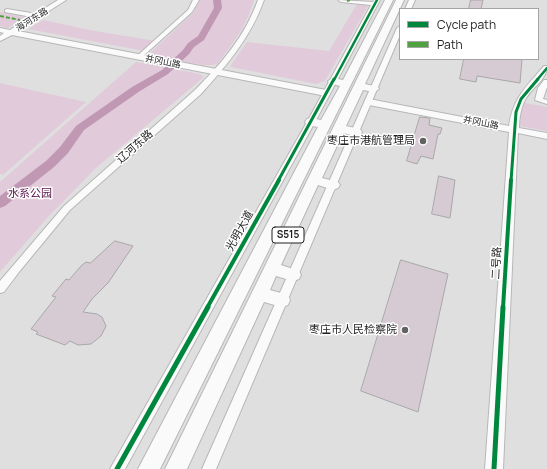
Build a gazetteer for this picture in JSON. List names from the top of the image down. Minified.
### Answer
{"streets":{"main road":["光明大道","S515"],"street":["海河东路","井冈山路","辽河东路","二号路"]},"crossings":[["海河东路","井冈山路"],["井冈山路","辽河东路"],["井冈山路","光明大道"],["井冈山路","二号路"]],"parks":["水系公园"],"places":["枣庄市港航管理局","枣庄市人民检察院"],"legend":["Cycle path","Path"]}
